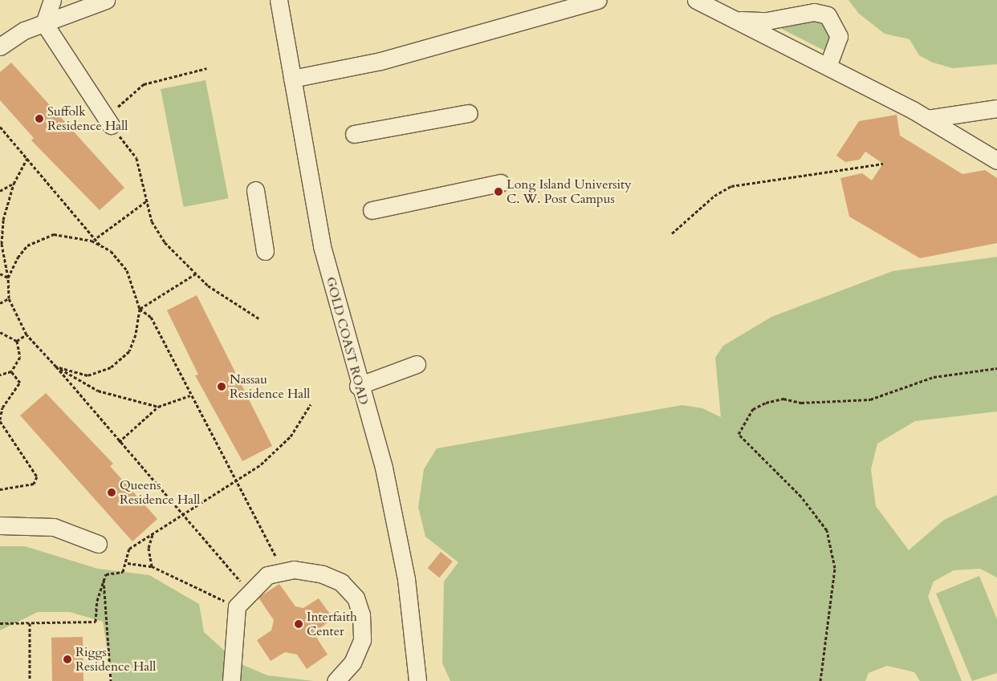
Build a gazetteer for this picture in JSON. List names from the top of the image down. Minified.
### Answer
{"streets":{"street":["GOLD COAST ROAD"]},"places":["Suffolk Residence Hall","Long Island University C. W. Post Campus","Nassau Residence Hall","Queens Residence Hall","Interfaith Center","Riggs Residence Hall"]}
